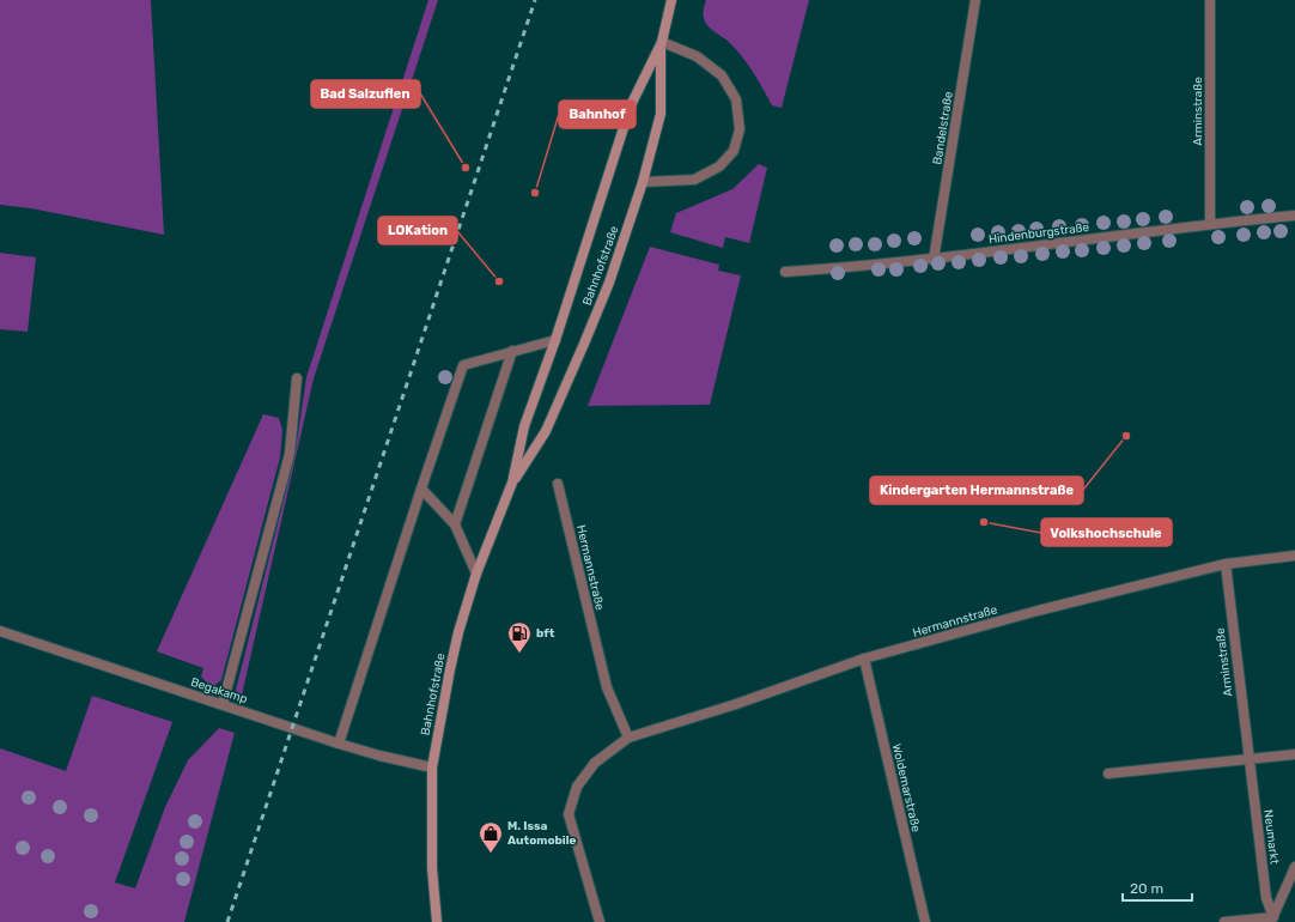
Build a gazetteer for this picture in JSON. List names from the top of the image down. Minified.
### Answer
{"streets":{"main road":["Bahnhofstraße"],"street":["Arminstraße","Bandelstraße","Hindenburgstraße","Hermannstraße","Begakamp","Woldemarstraße","Neumarkt"]},"crossings":[["Arminstraße","Hindenburgstraße"],["Arminstraße","Hermannstraße"],["Arminstraße","Neumarkt"],["Bandelstraße","Hindenburgstraße"],["Bahnhofstraße","Begakamp"],["Hermannstraße","Woldemarstraße"]],"places":{"other":["Bad Salzuflen","Bahnhof","LOKation","Kindergarten Hermannstraße","Volkshochschule"],"fuel station":["bft"],"shop":["M. Issa Automobile"]},"scale_bar":"20 m"}
